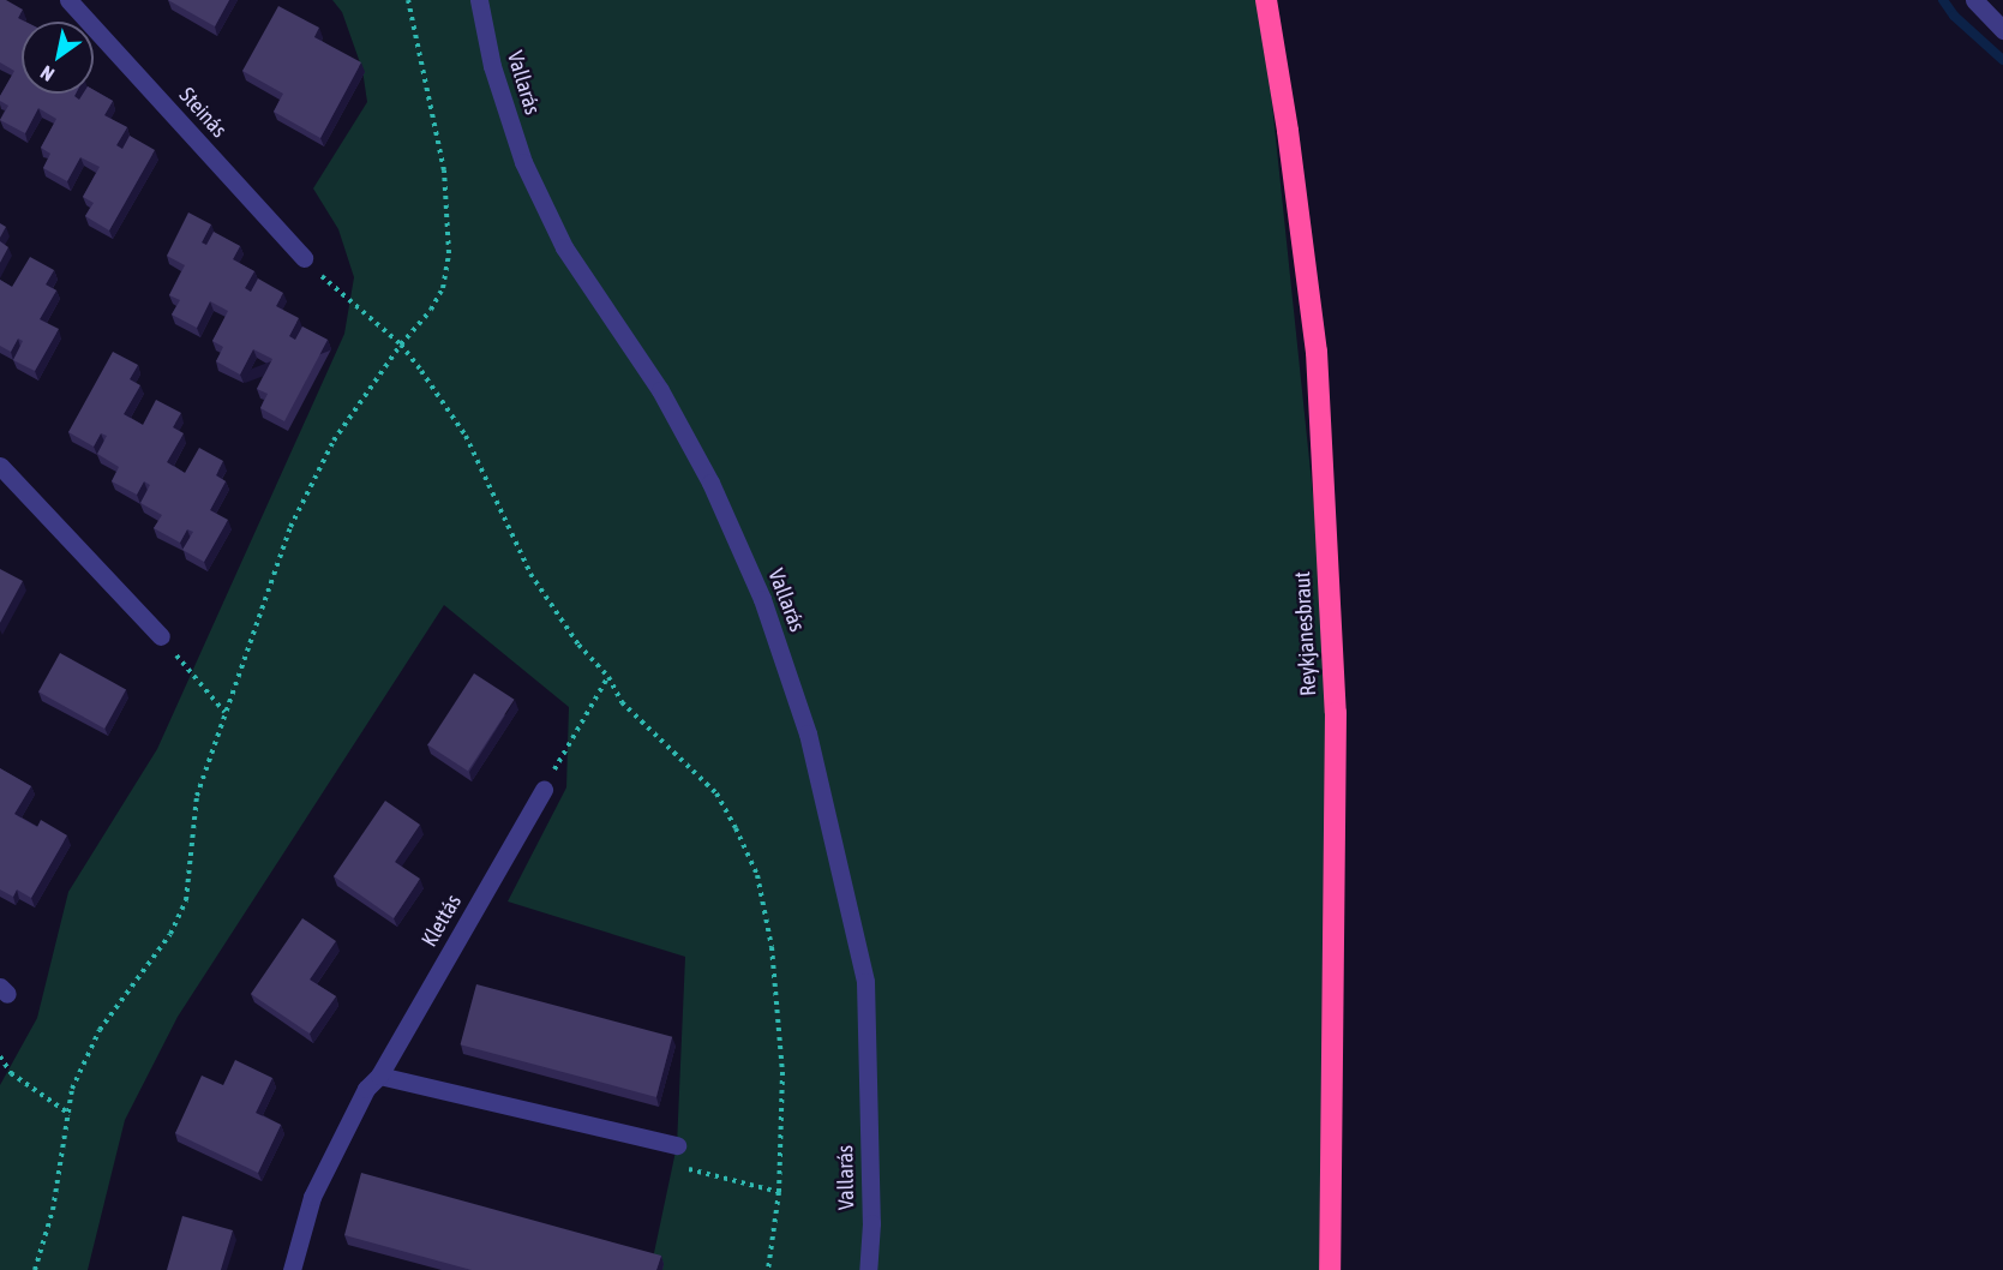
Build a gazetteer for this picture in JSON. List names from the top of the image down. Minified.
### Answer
{"streets":{"highway":["Reykjanesbraut"],"street":["Vallarás","Steinás","Klettás"]},"north":"bottom left"}
